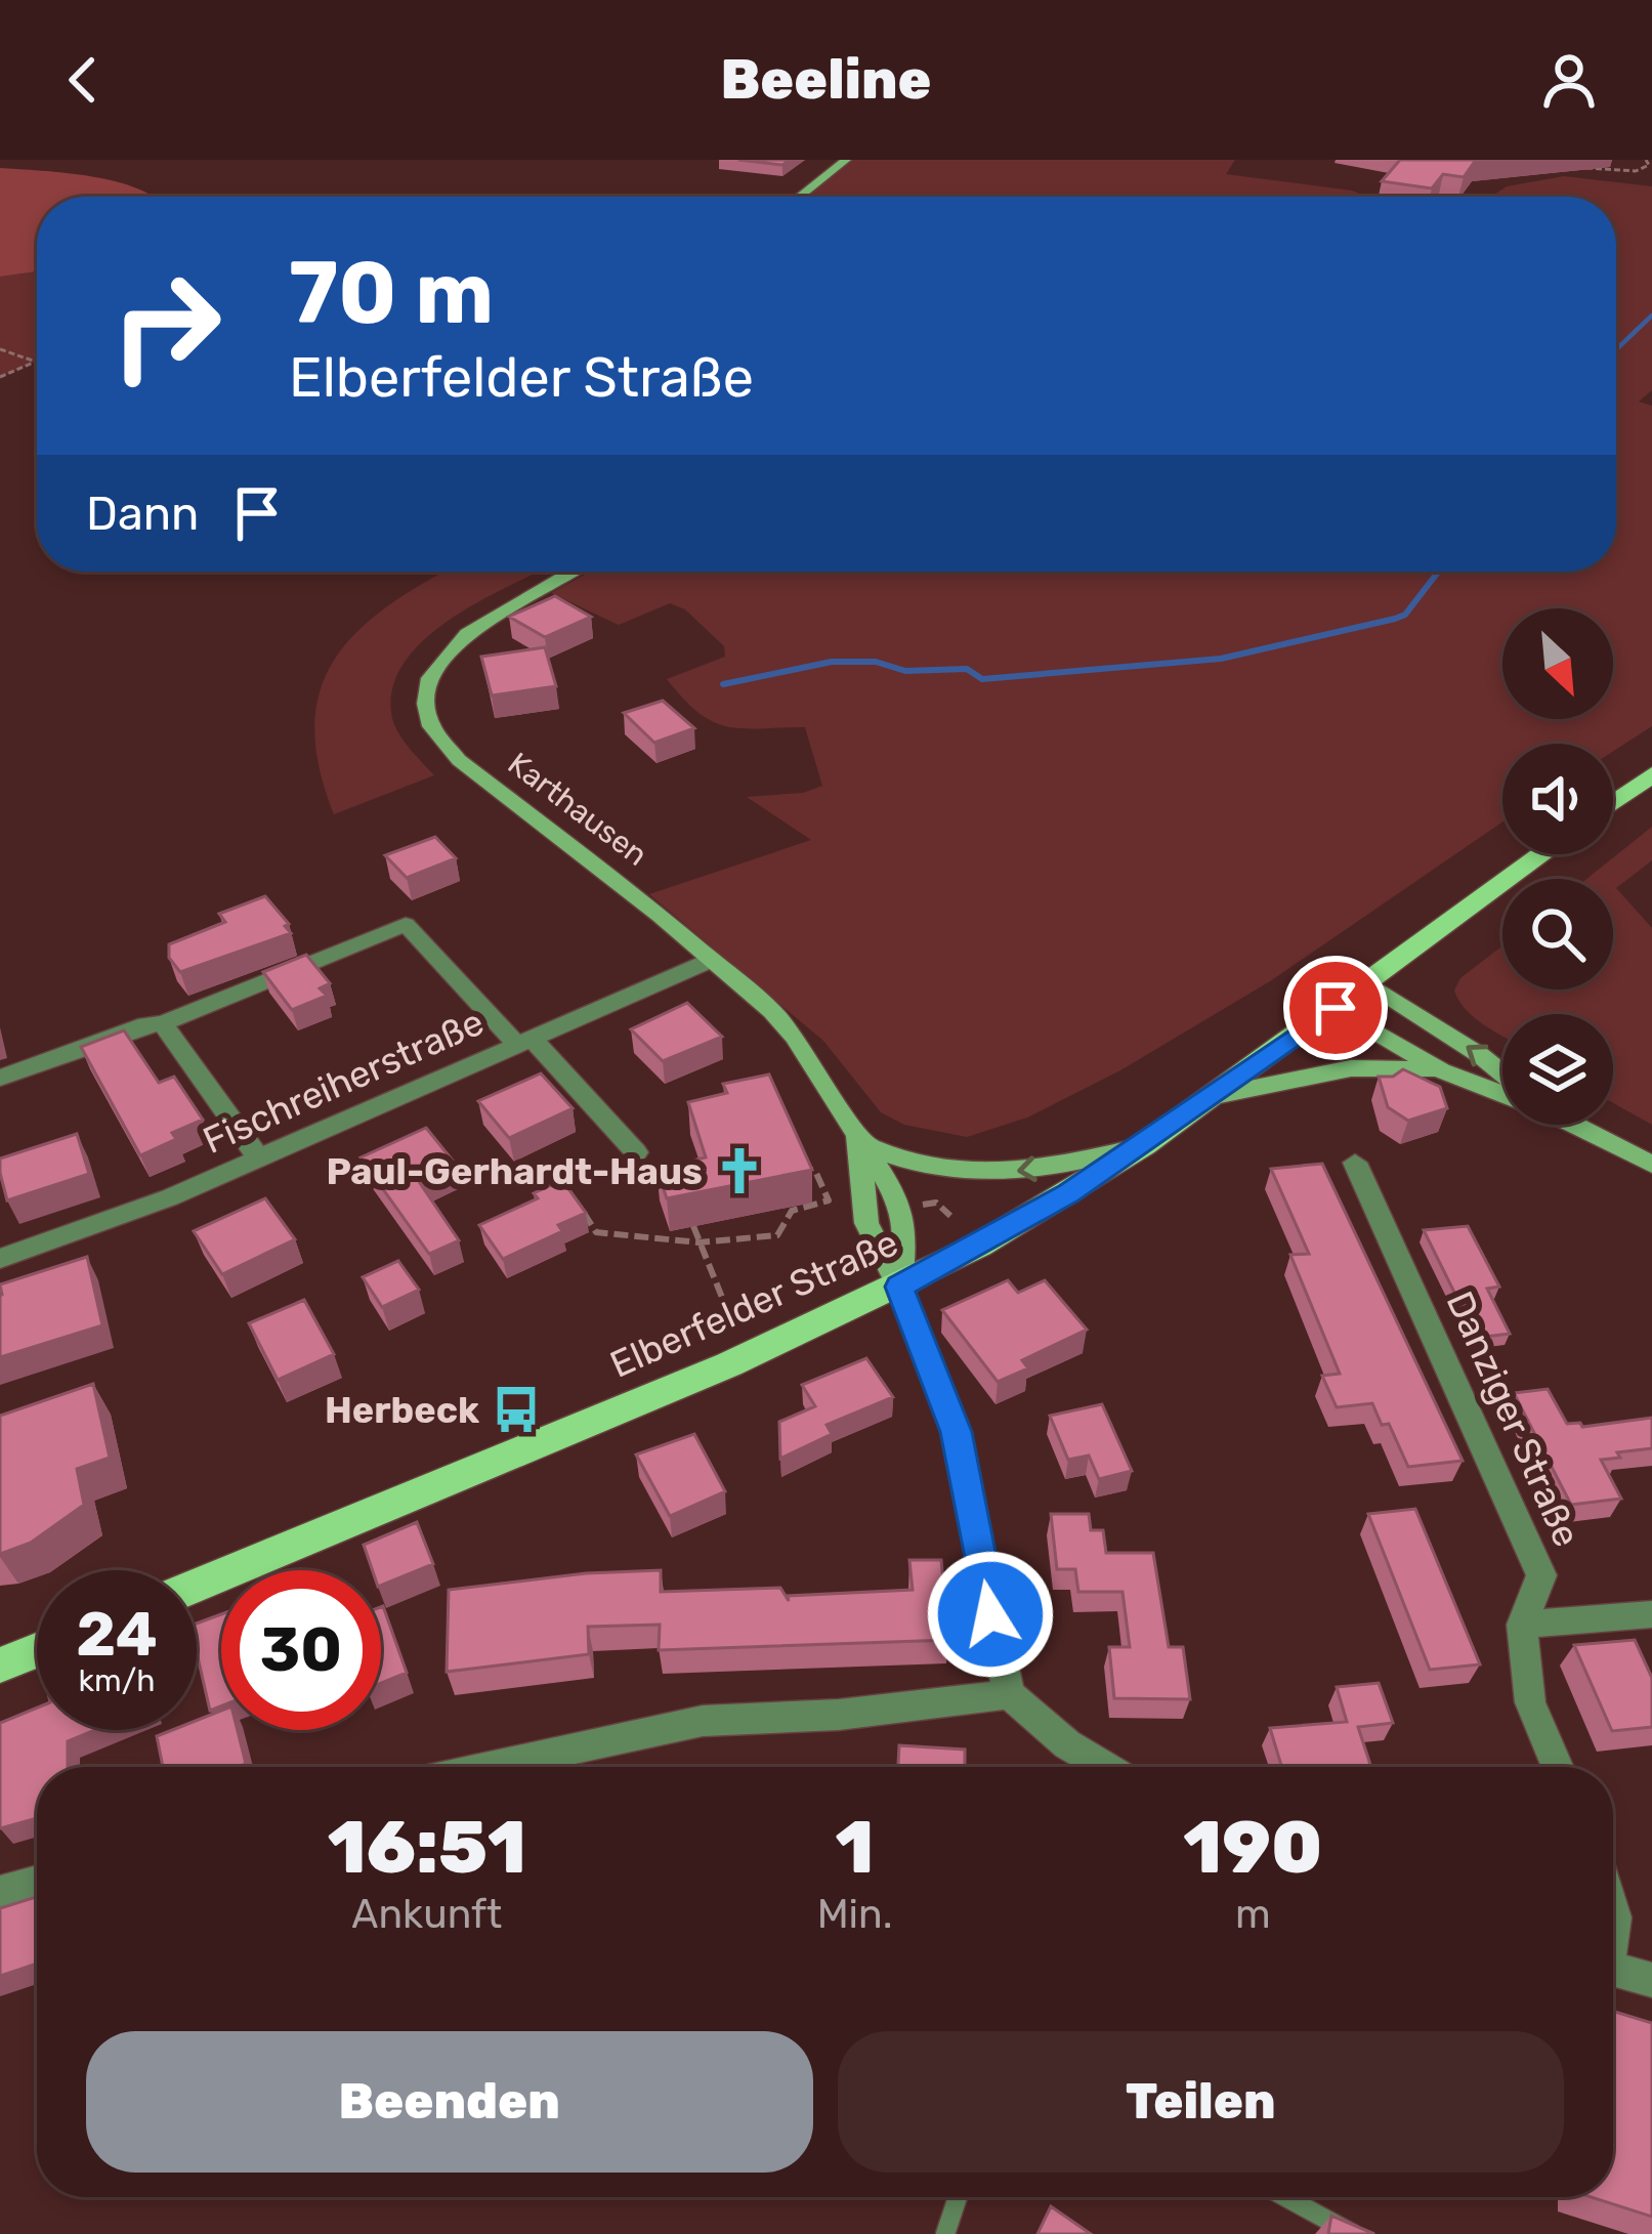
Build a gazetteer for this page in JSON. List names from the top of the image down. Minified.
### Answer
{"streets":{"main road":["Karthausen","Elberfelder Straße"],"street":["Fischreiherstraße","Danziger Straße"]},"crossings":[["Karthausen","Fischreiherstraße"],["Karthausen","Elberfelder Straße"]],"places":{"church":["Paul-Gerhardt-Haus"],"bus stop":["Herbeck"]},"north":"bottom right","page":{"header":"Beeline","turn":["70 m","Elberfelder Straße"],"then":"Dann","speed":"24 km/h","limit":"30","eta":["16:51","Ankunft","1","Min.","190","m"],"buttons":["Beenden","Teilen"]}}
